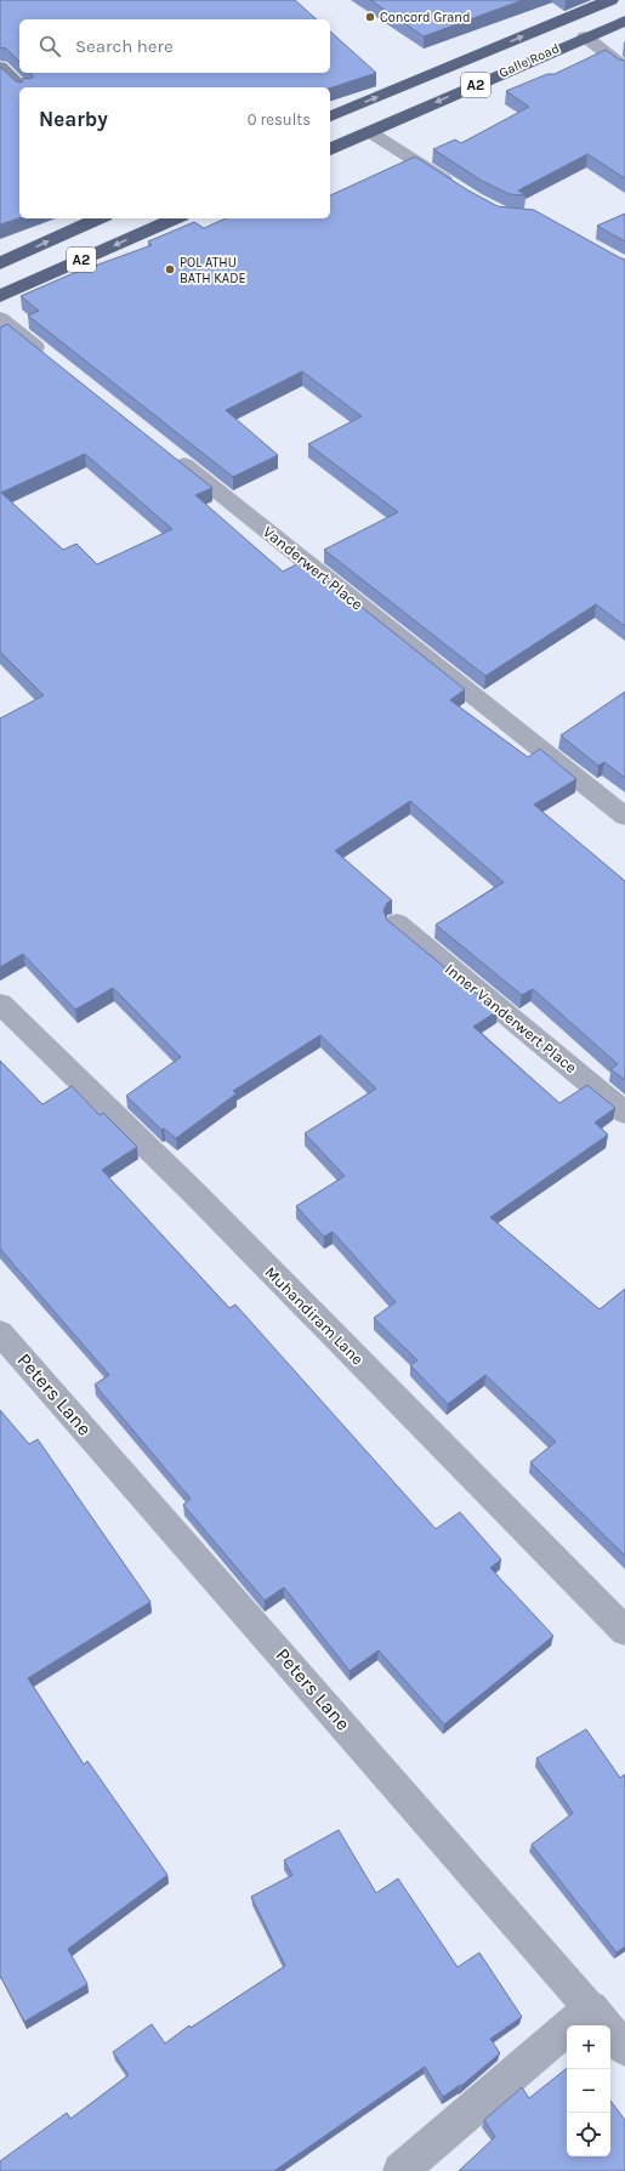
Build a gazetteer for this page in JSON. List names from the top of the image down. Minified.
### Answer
{"streets":{"highway":["Galle Road","A2"],"street":["Vanderwert Place","Inner Vanderwert Place","Muhandiram Lane","Peters Lane"]},"places":["Concord Grand","POL ATHU BATH KADE"],"page":{"search":"Search here","heading":["Nearby","0 results"],"map_buttons":["+","−"]}}
